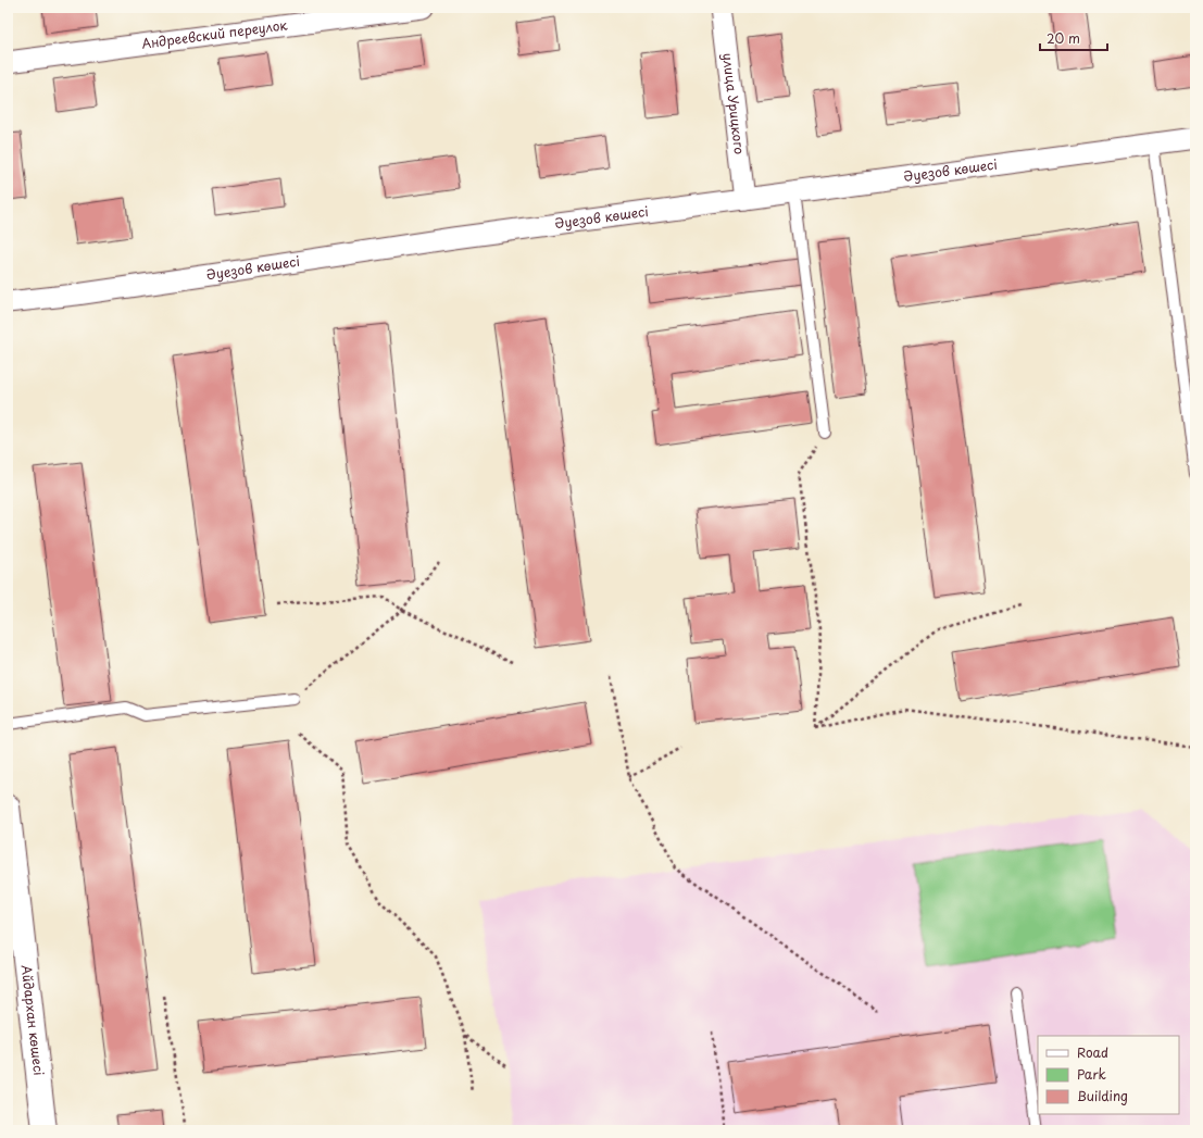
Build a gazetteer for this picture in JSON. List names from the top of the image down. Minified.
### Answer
{"streets":{"street":["Андреевский переулок","улица Урицкого","Әуезов көшесі","Айдархан көшесі"]},"crossings":[["улица Урицкого","Әуезов көшесі"]],"legend":["Road","Park","Building"],"scale_bar":"20 m"}
